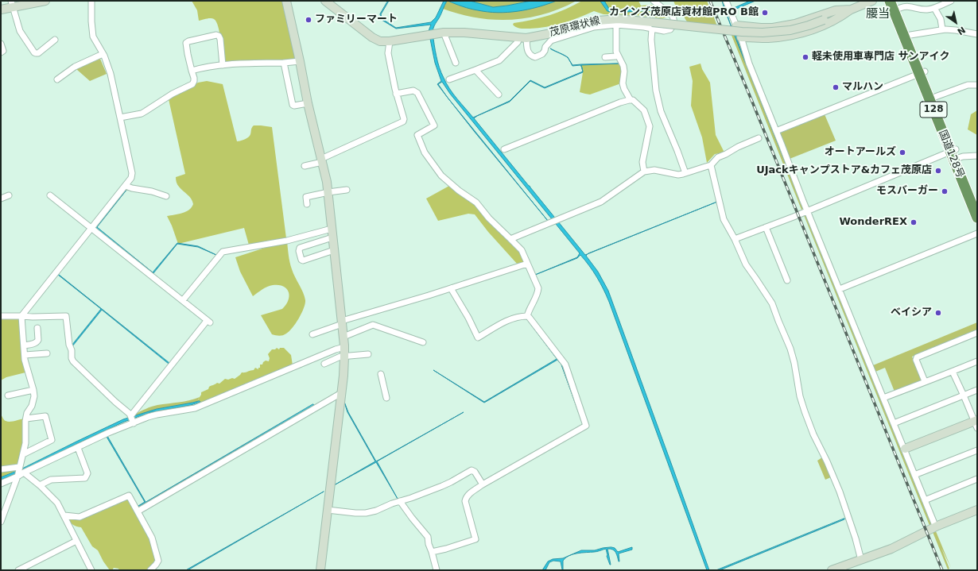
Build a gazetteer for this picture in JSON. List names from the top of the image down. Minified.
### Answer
{"streets":{"highway":["128","国道128号"],"main road":["茂原環状線"]},"districts":["腰当"],"places":["カインズ茂原店資材館PRO B館","ファミリーマート","軽未使用車専門店 サンアイク","マルハン","オートアールズ","UJackキャンプストア&カフェ茂原店","モスバーガー","WonderREX","ベイシア"],"north":"bottom right"}
